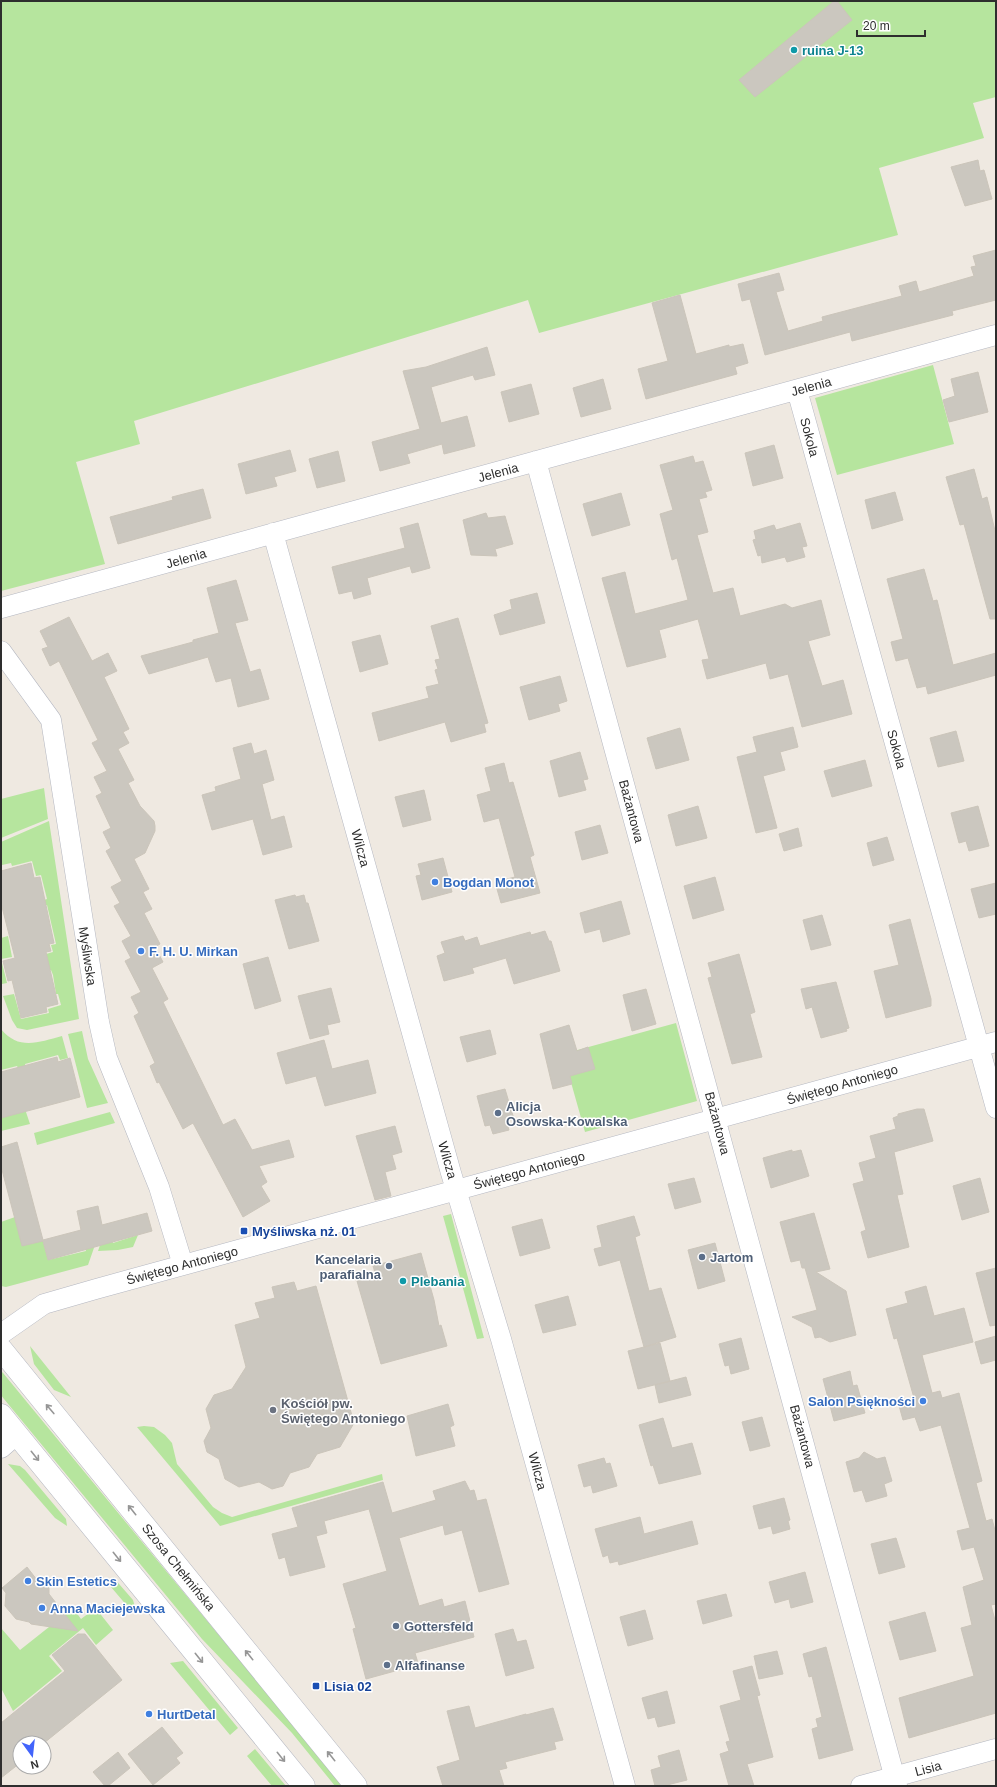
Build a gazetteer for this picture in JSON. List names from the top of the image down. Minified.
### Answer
{"streets":{"main road":["Szosa Chełmińska"],"street":["Jelenia","Sokola","Bażantowa","Wilcza","Myśliwska","Świętego Antoniego","Lisia"]},"crossings":[["Jelenia","Sokola"],["Jelenia","Bażantowa"],["Jelenia","Wilcza"],["Sokola","Świętego Antoniego"],["Bażantowa","Świętego Antoniego"],["Bażantowa","Lisia"],["Wilcza","Świętego Antoniego"],["Myśliwska","Świętego Antoniego"]],"places":{"other":["ruina J-13","Bogdan Monot","F. H. U. Mirkan","Alicja Osowska-Kowalska","Jartom","Kancelaria parafialna","Plebania","Salon Psiękności","Kościół pw. Świętego Antoniego","Skin Estetics","Anna Maciejewska","Gottersfeld","Alfafinanse","HurtDetal"],"transit":["Myśliwska nż. 01","Lisia 02"]},"scale_bar":"20 m","north":"bottom"}
